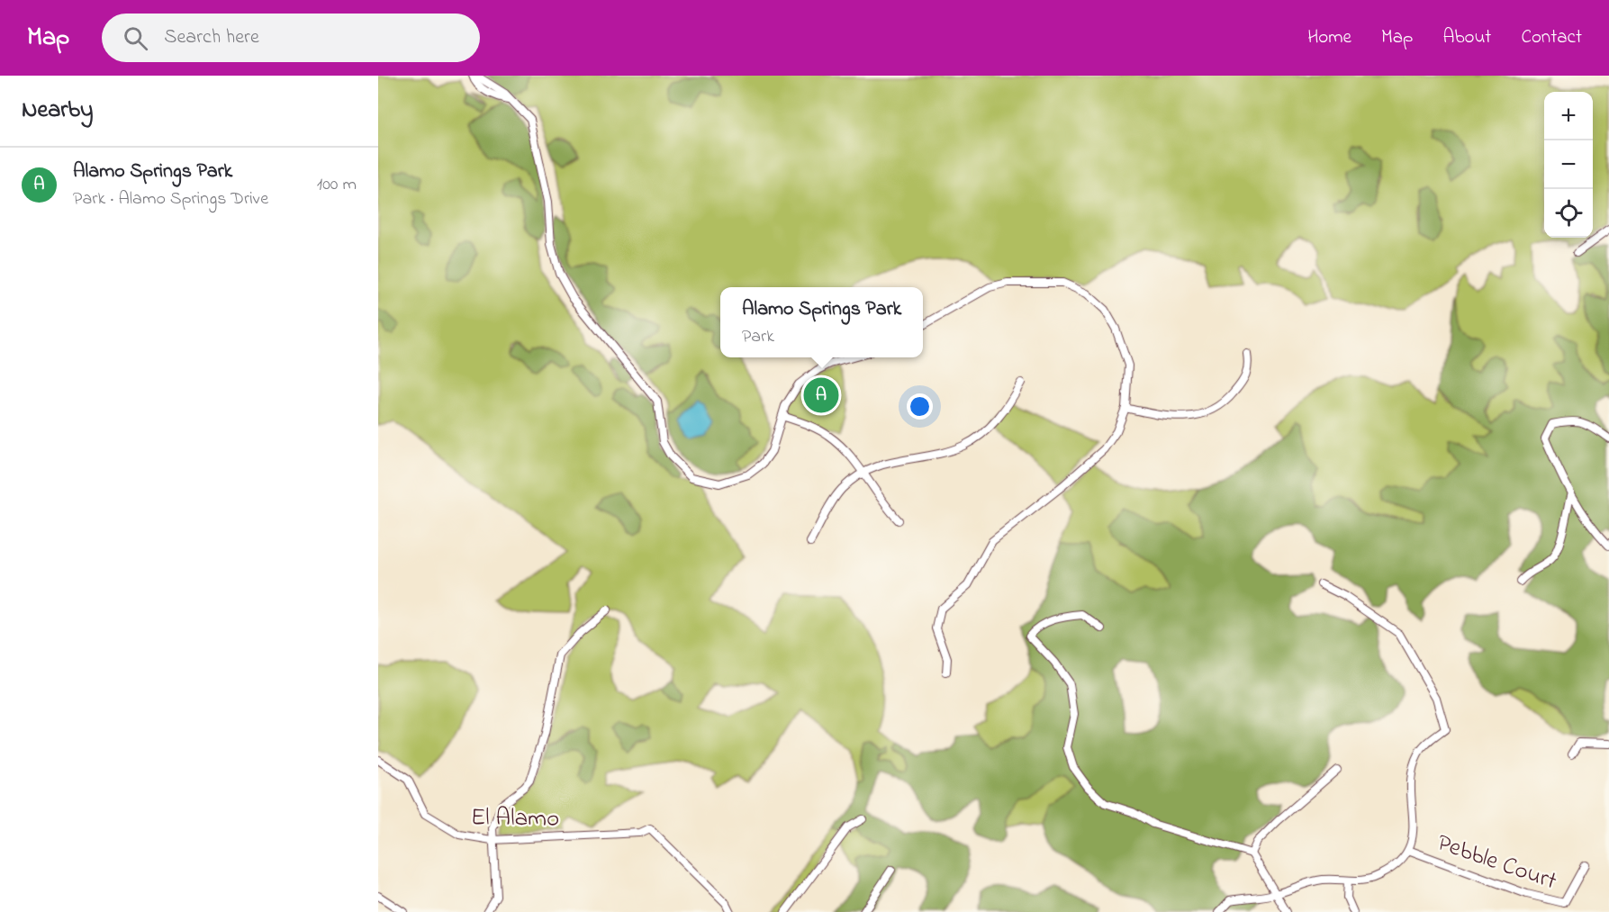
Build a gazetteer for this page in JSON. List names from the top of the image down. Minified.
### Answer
{"streets":{"street":["El Alamo","Pebble Court"]},"page":{"header":"Map","search":"Search here","nav":["Home","Map","About","Contact"],"heading":"Nearby","map_buttons":["+","−"],"list":[{"mark":"A","name":"Alamo Springs Park","note":"Park · Alamo Springs Drive","value":"100 m"}],"popup":["Alamo Springs Park","Park"],"pins":"A"}}
